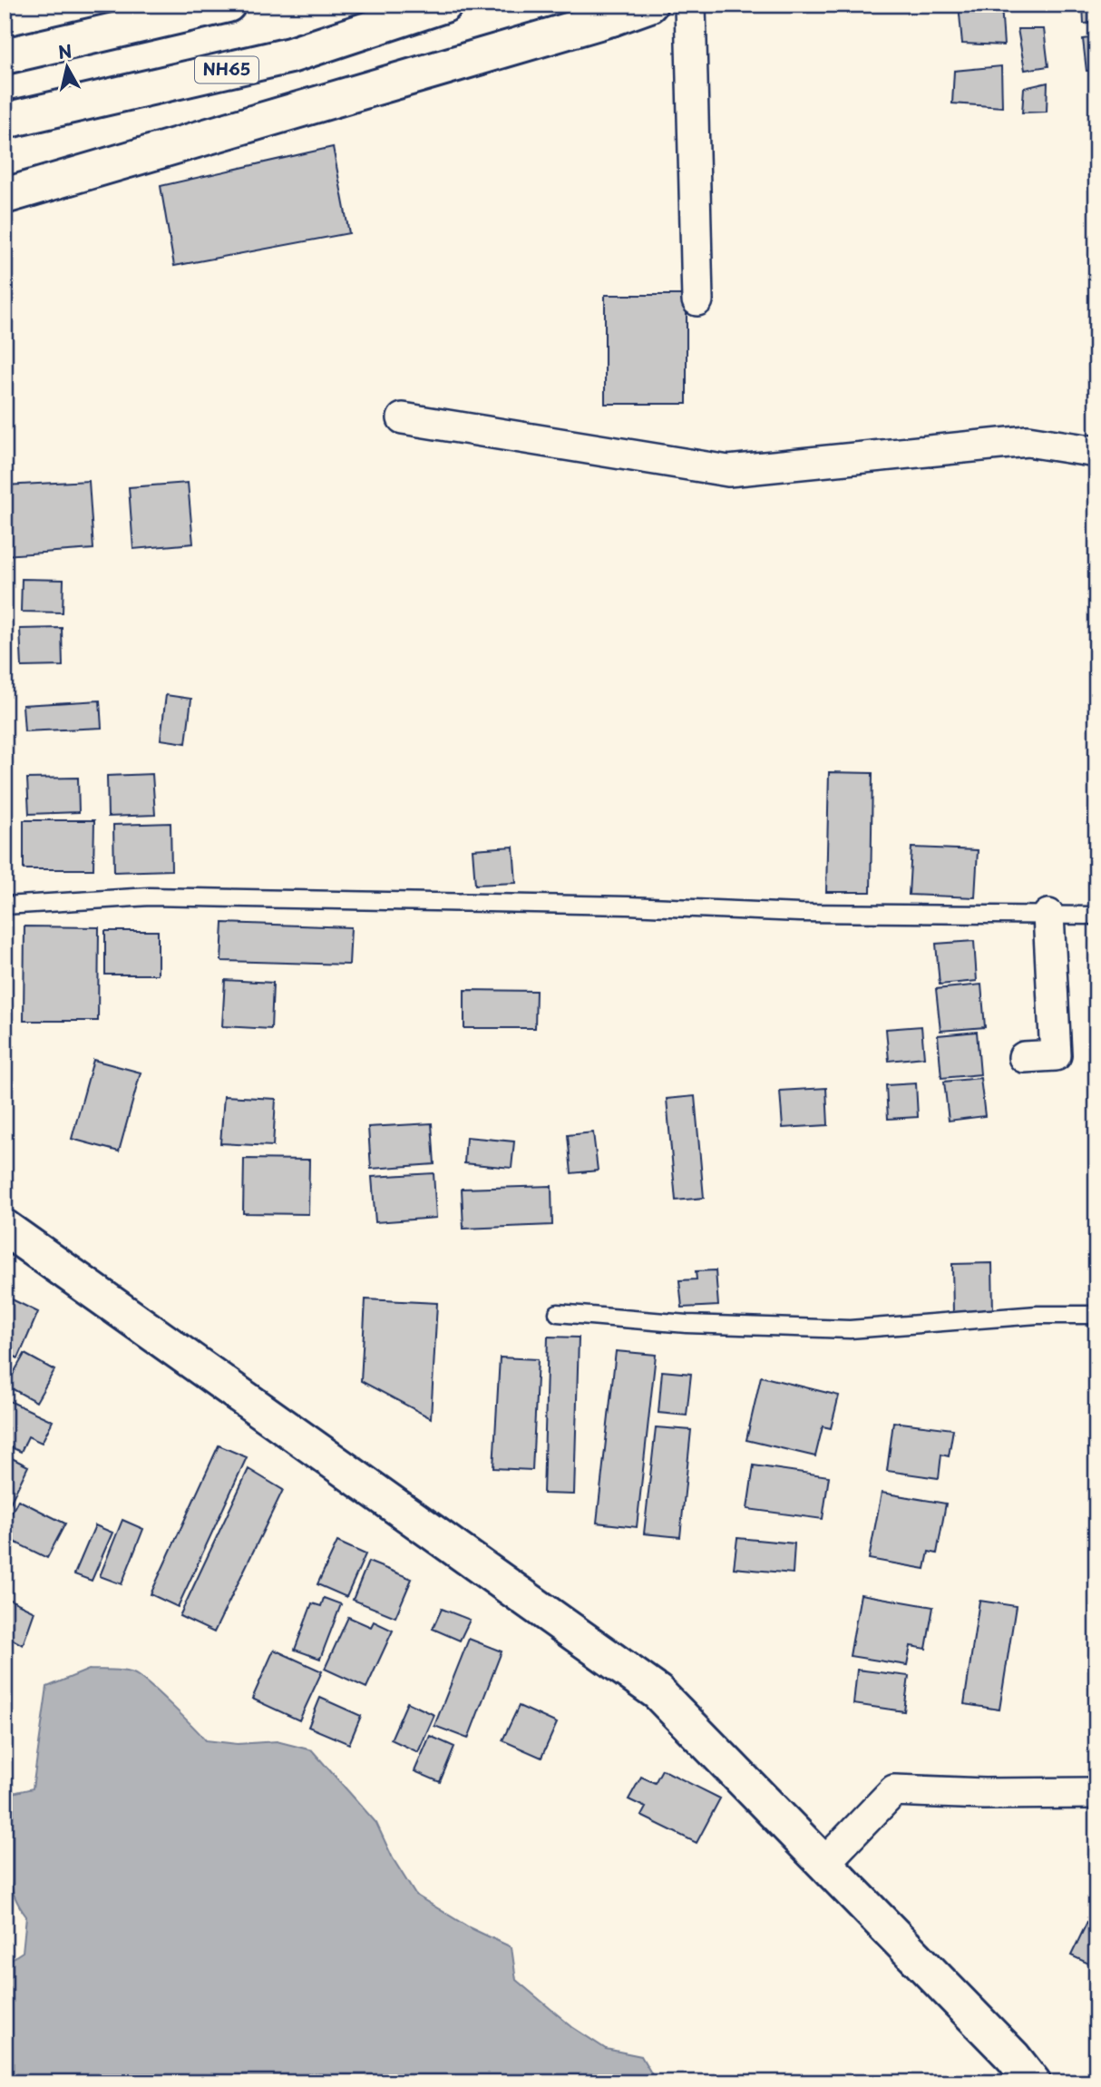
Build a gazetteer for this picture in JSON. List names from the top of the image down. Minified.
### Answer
{"streets":{"main road":["NH65"]},"north":"top"}
